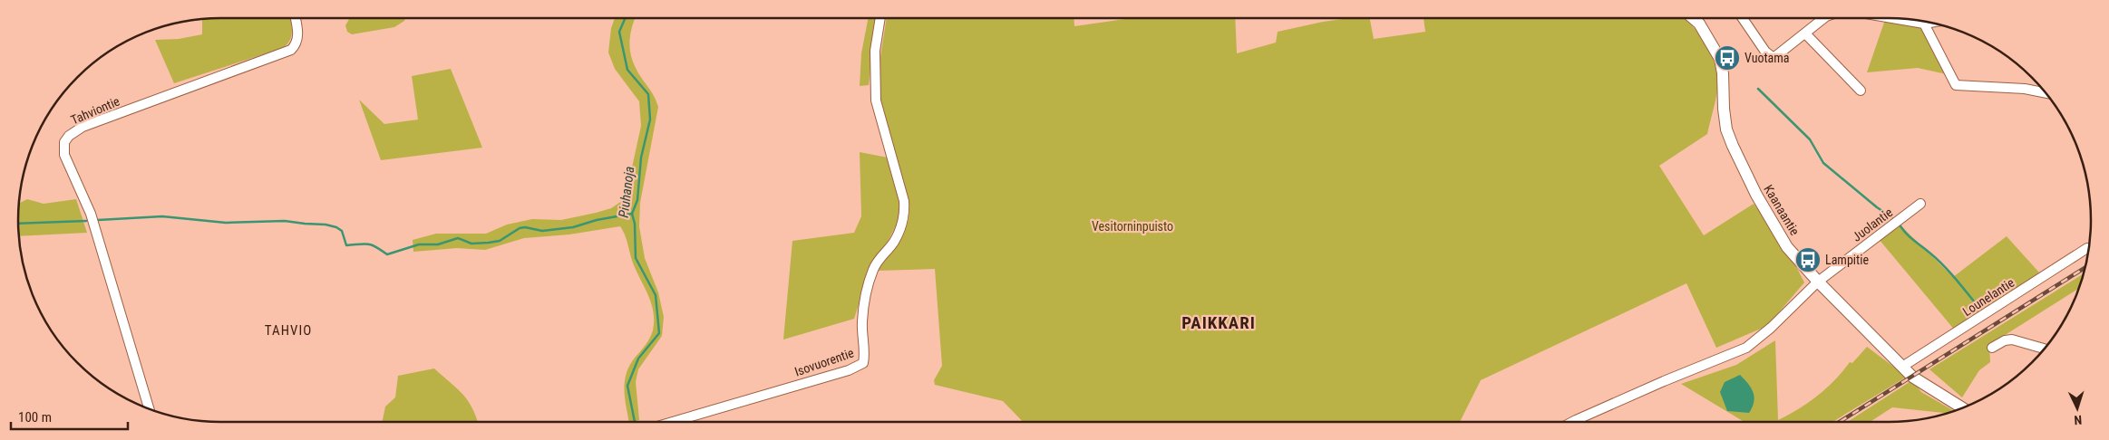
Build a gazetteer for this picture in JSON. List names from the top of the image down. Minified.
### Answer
{"streets":{"street":["Tahviontie","Kaanaantie","Juolantie","Lounelantie","Isovuorentie"]},"crossings":[["Kaanaantie","Juolantie"],["Kaanaantie","Lounelantie"]],"districts":["PAIKKARI","TAHVIO"],"water":["Piuhanoja"],"parks":["Vesitorninpuisto"],"places":{"bus stop":["Vuotama","Lampitie"]},"scale_bar":"100 m","north":"bottom"}
